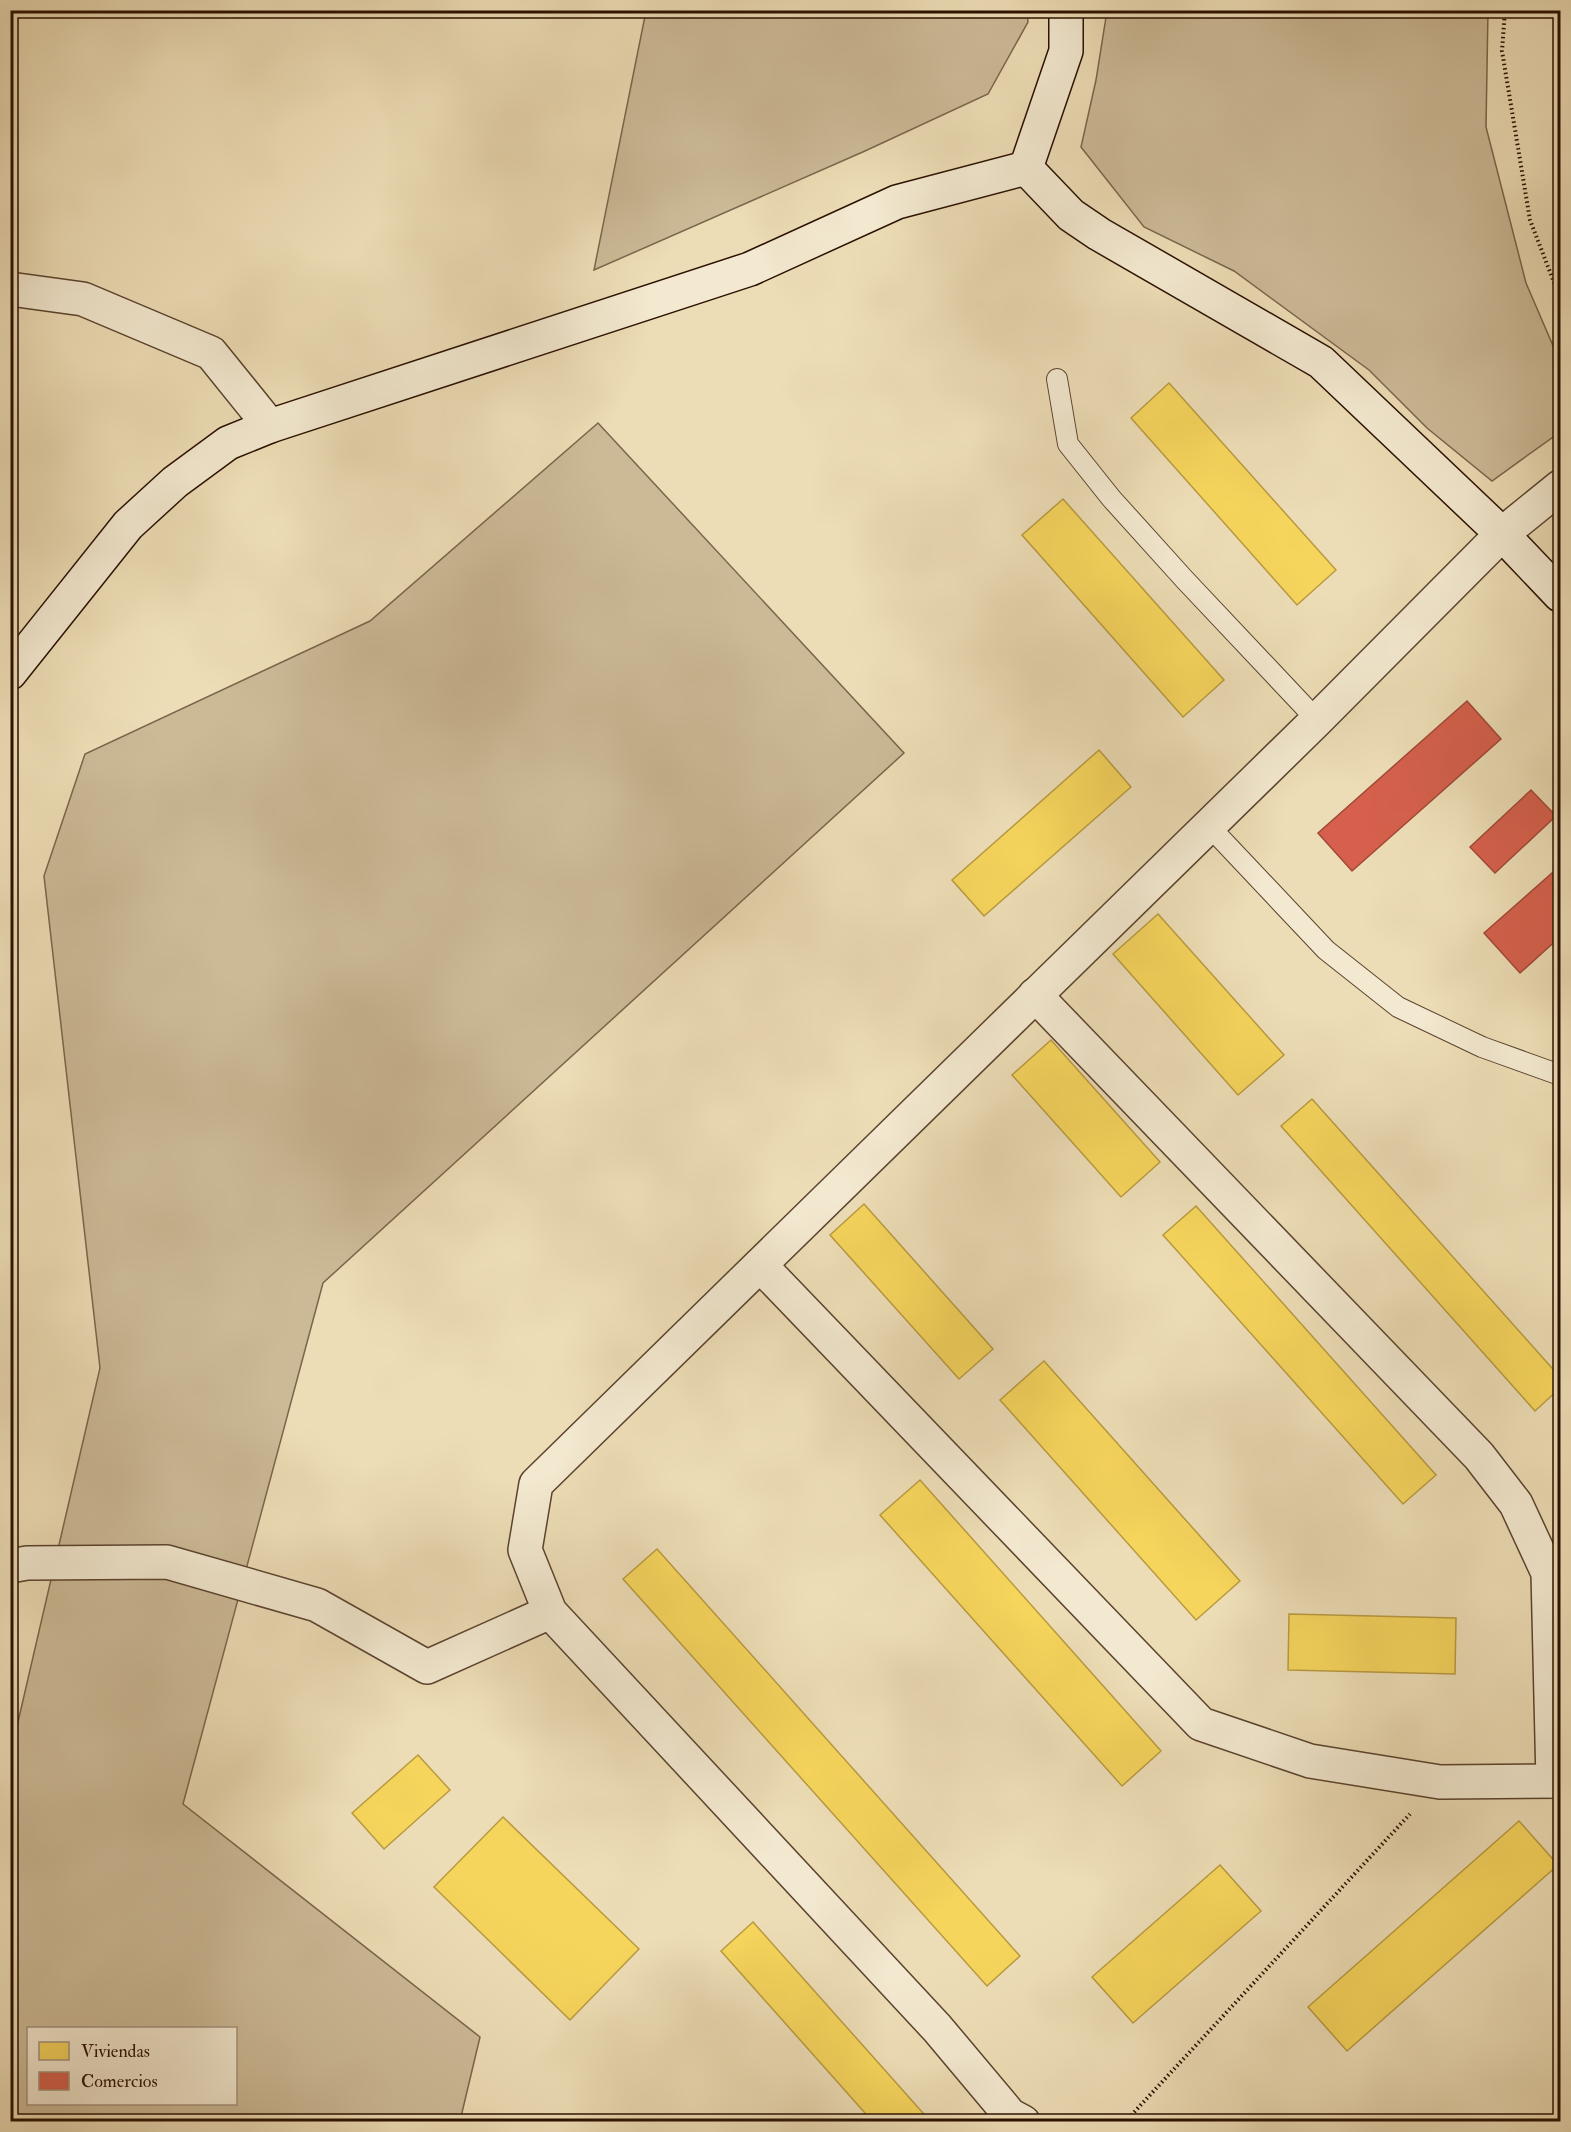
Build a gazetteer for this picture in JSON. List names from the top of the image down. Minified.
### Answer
{"legend":["Viviendas","Comercios"]}
